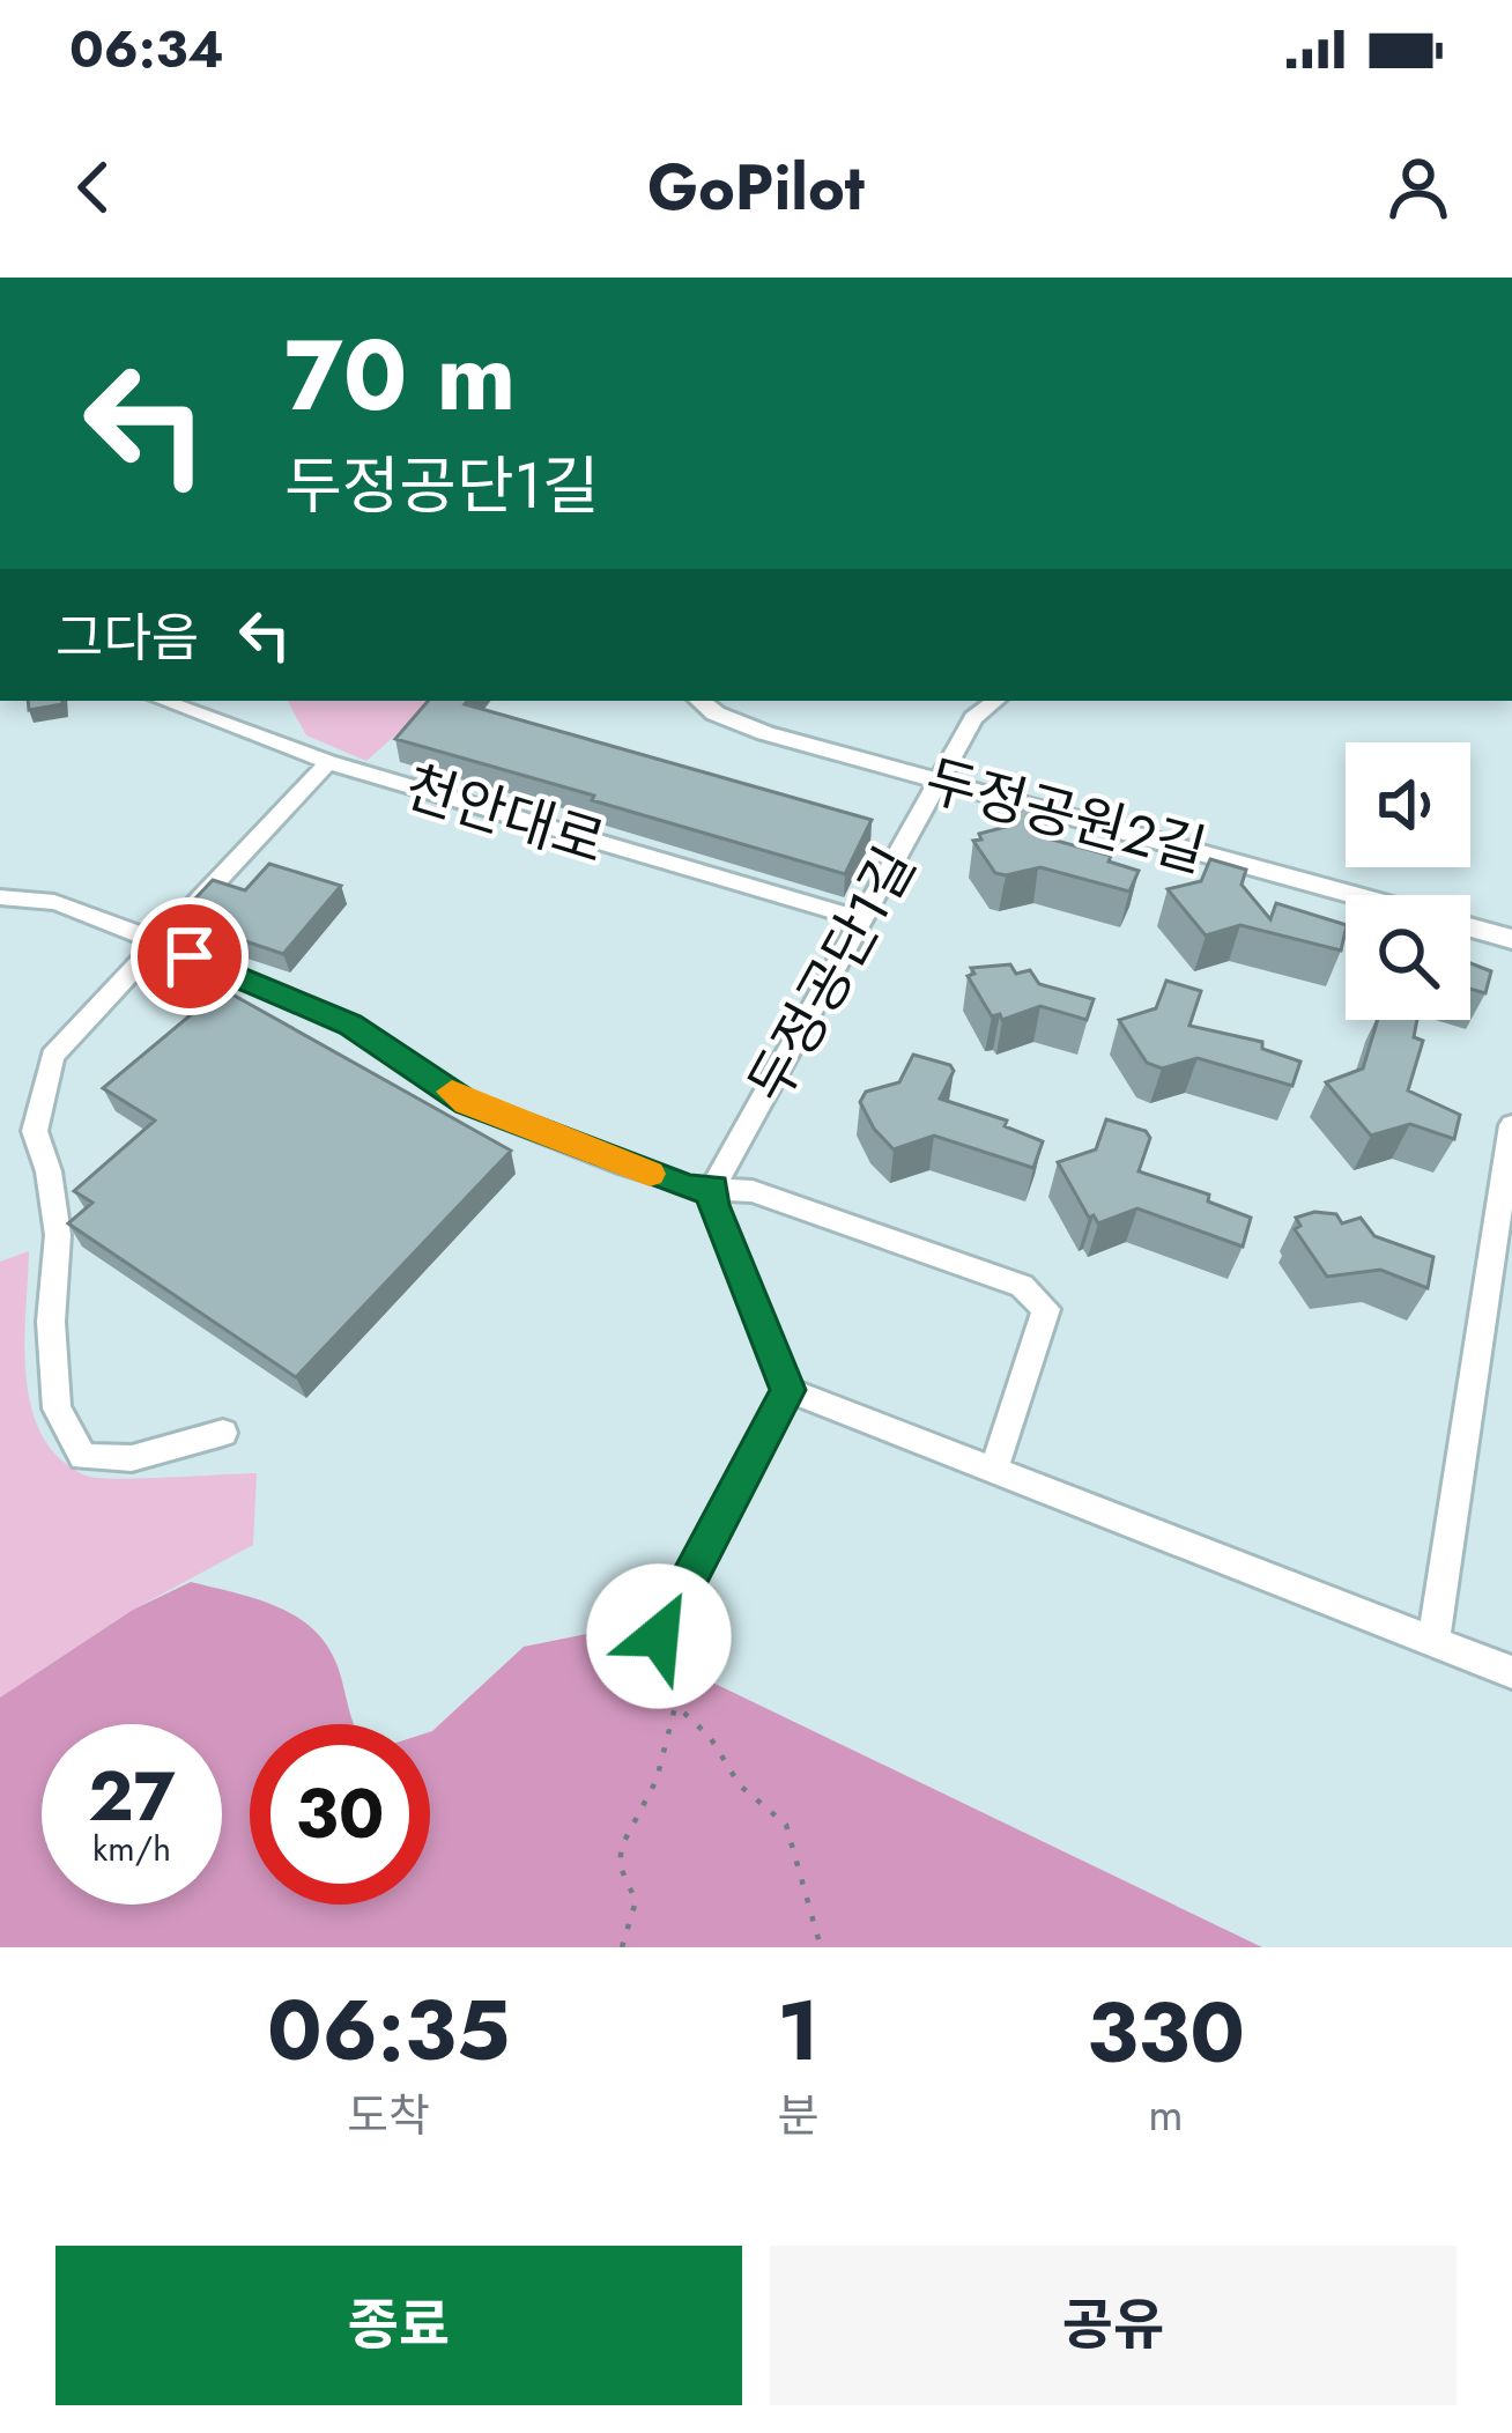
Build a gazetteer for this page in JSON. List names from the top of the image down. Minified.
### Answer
{"streets":{"street":["천안대로","두정공원2길","두정공단1길"]},"crossings":[["천안대로","두정공단1길"],["두정공원2길","두정공단1길"]],"page":{"status":"06:34","header":"GoPilot","turn":["70 m","두정공단1길"],"then":"그다음","speed":"27 km/h","limit":"30","eta":["06:35","도착","1","분","330","m"],"buttons":["종료","공유"]}}
